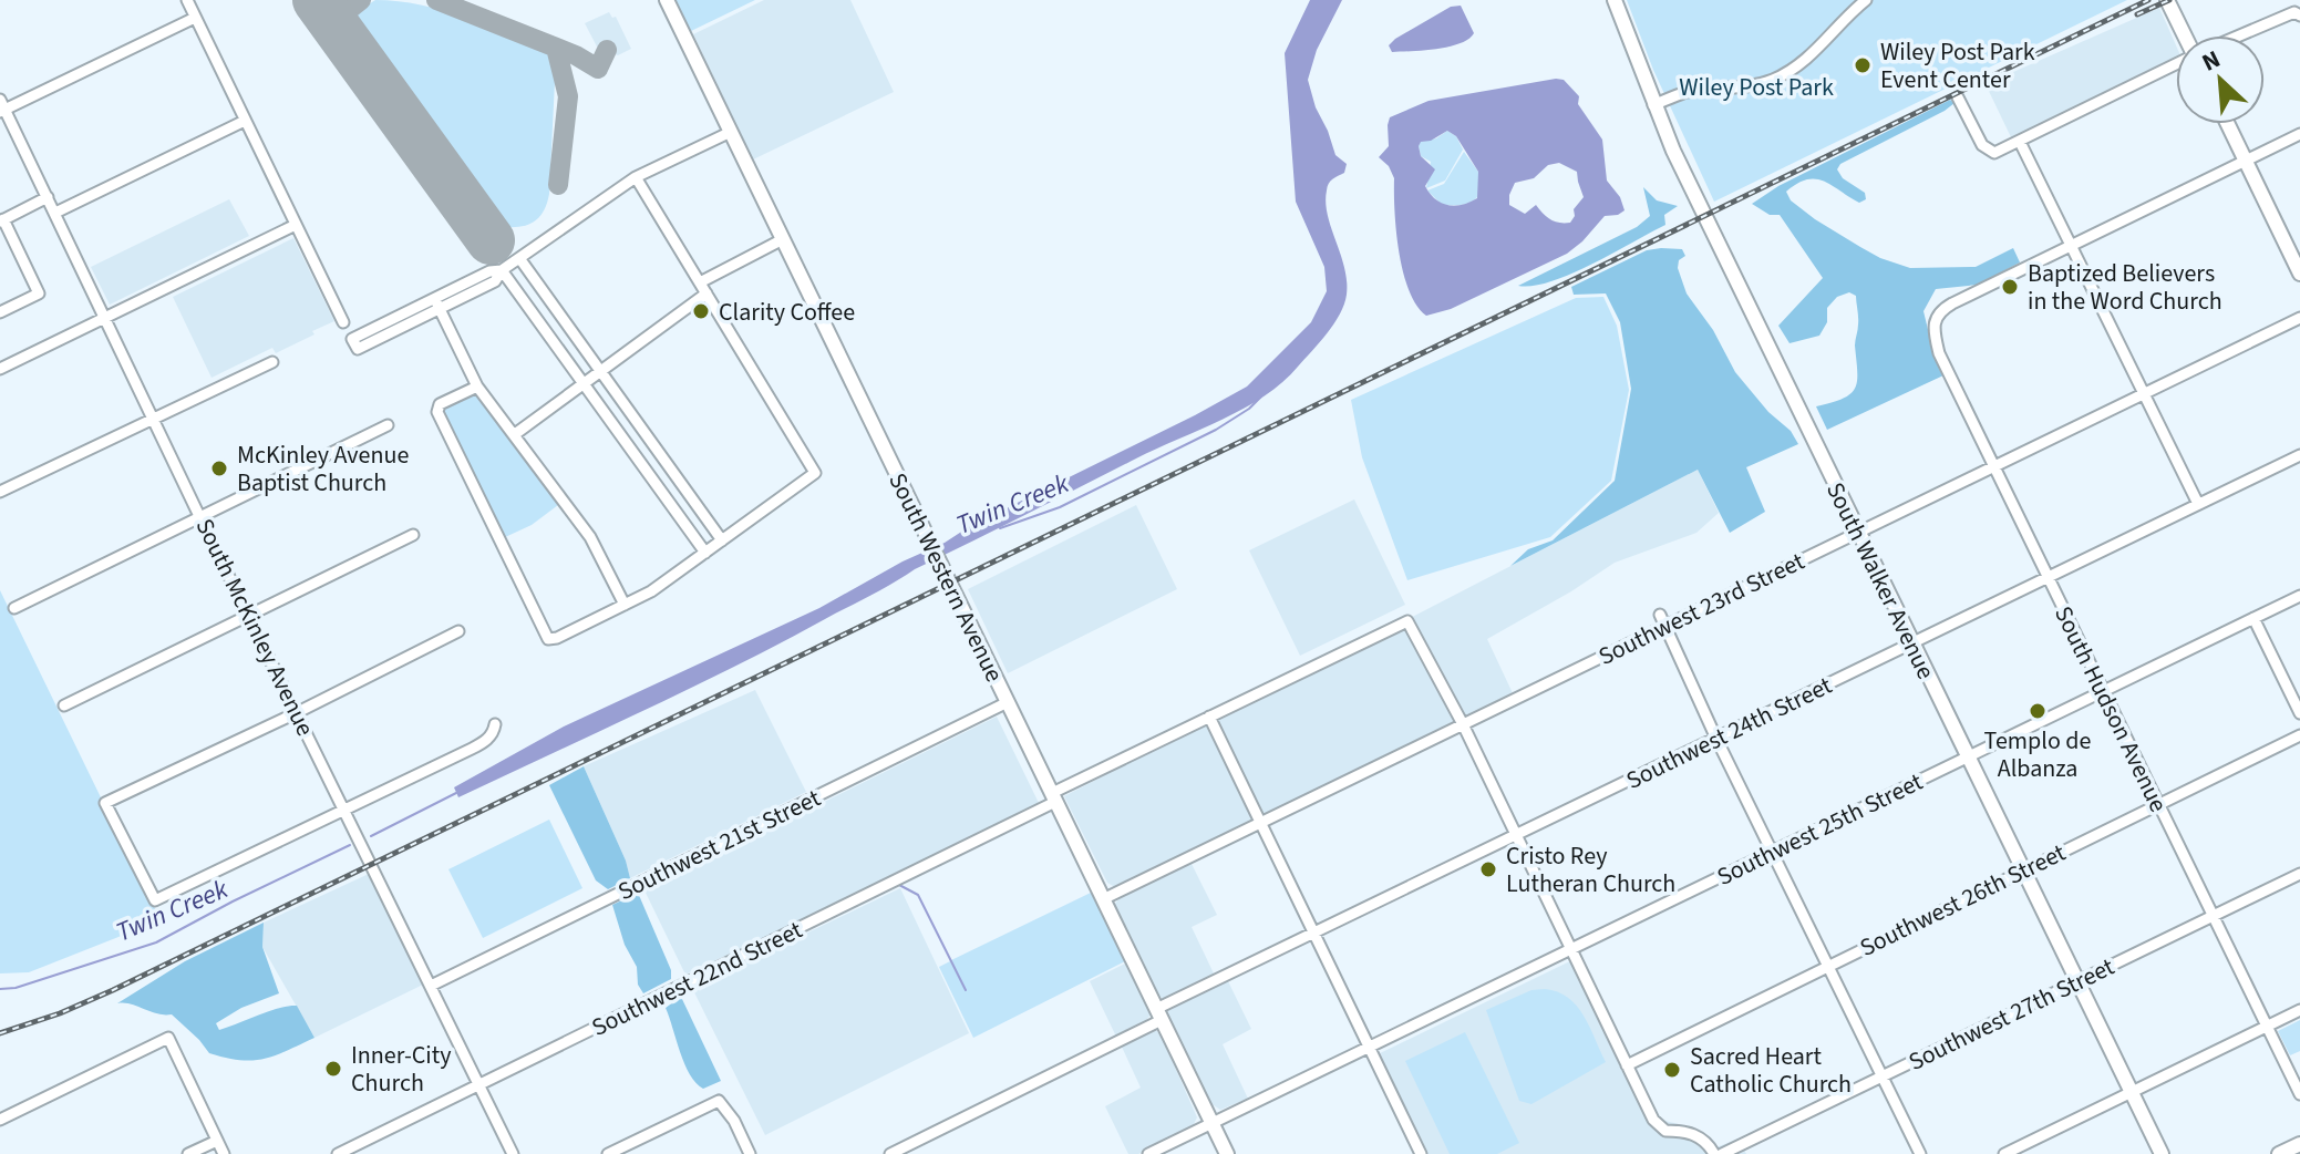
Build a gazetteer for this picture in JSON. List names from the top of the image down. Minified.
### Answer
{"streets":{"main road":["South Western Avenue","South Walker Avenue"],"street":["Southwest 23rd Street","South McKinley Avenue","South Hudson Avenue","Southwest 24th Street","Southwest 25th Street","Southwest 21st Street","Southwest 26th Street","Southwest 22nd Street","Southwest 27th Street"]},"crossings":[["South Western Avenue","Southwest 23rd Street"],["South Western Avenue","Southwest 24th Street"],["South Western Avenue","Southwest 25th Street"],["South Western Avenue","Southwest 21st Street"],["South Western Avenue","Southwest 22nd Street"],["South Walker Avenue","Southwest 23rd Street"],["South Walker Avenue","Southwest 24th Street"],["South Walker Avenue","Southwest 25th Street"],["South Walker Avenue","Southwest 26th Street"],["South Walker Avenue","Southwest 27th Street"],["Southwest 23rd Street","South Hudson Avenue"],["Southwest 23rd Street","Southwest 22nd Street"],["South McKinley Avenue","Southwest 21st Street"],["South McKinley Avenue","Southwest 22nd Street"],["South Hudson Avenue","Southwest 24th Street"],["South Hudson Avenue","Southwest 25th Street"],["South Hudson Avenue","Southwest 26th Street"],["South Hudson Avenue","Southwest 27th Street"]],"water":["Twin Creek"],"parks":["Wiley Post Park"],"places":["Wiley Post Park Event Center","Baptized Believers in the Word Church","Clarity Coffee","McKinley Avenue Baptist Church","Templo de Albanza","Cristo Rey Lutheran Church","Inner-City Church","Sacred Heart Catholic Church"],"north":"top left"}
